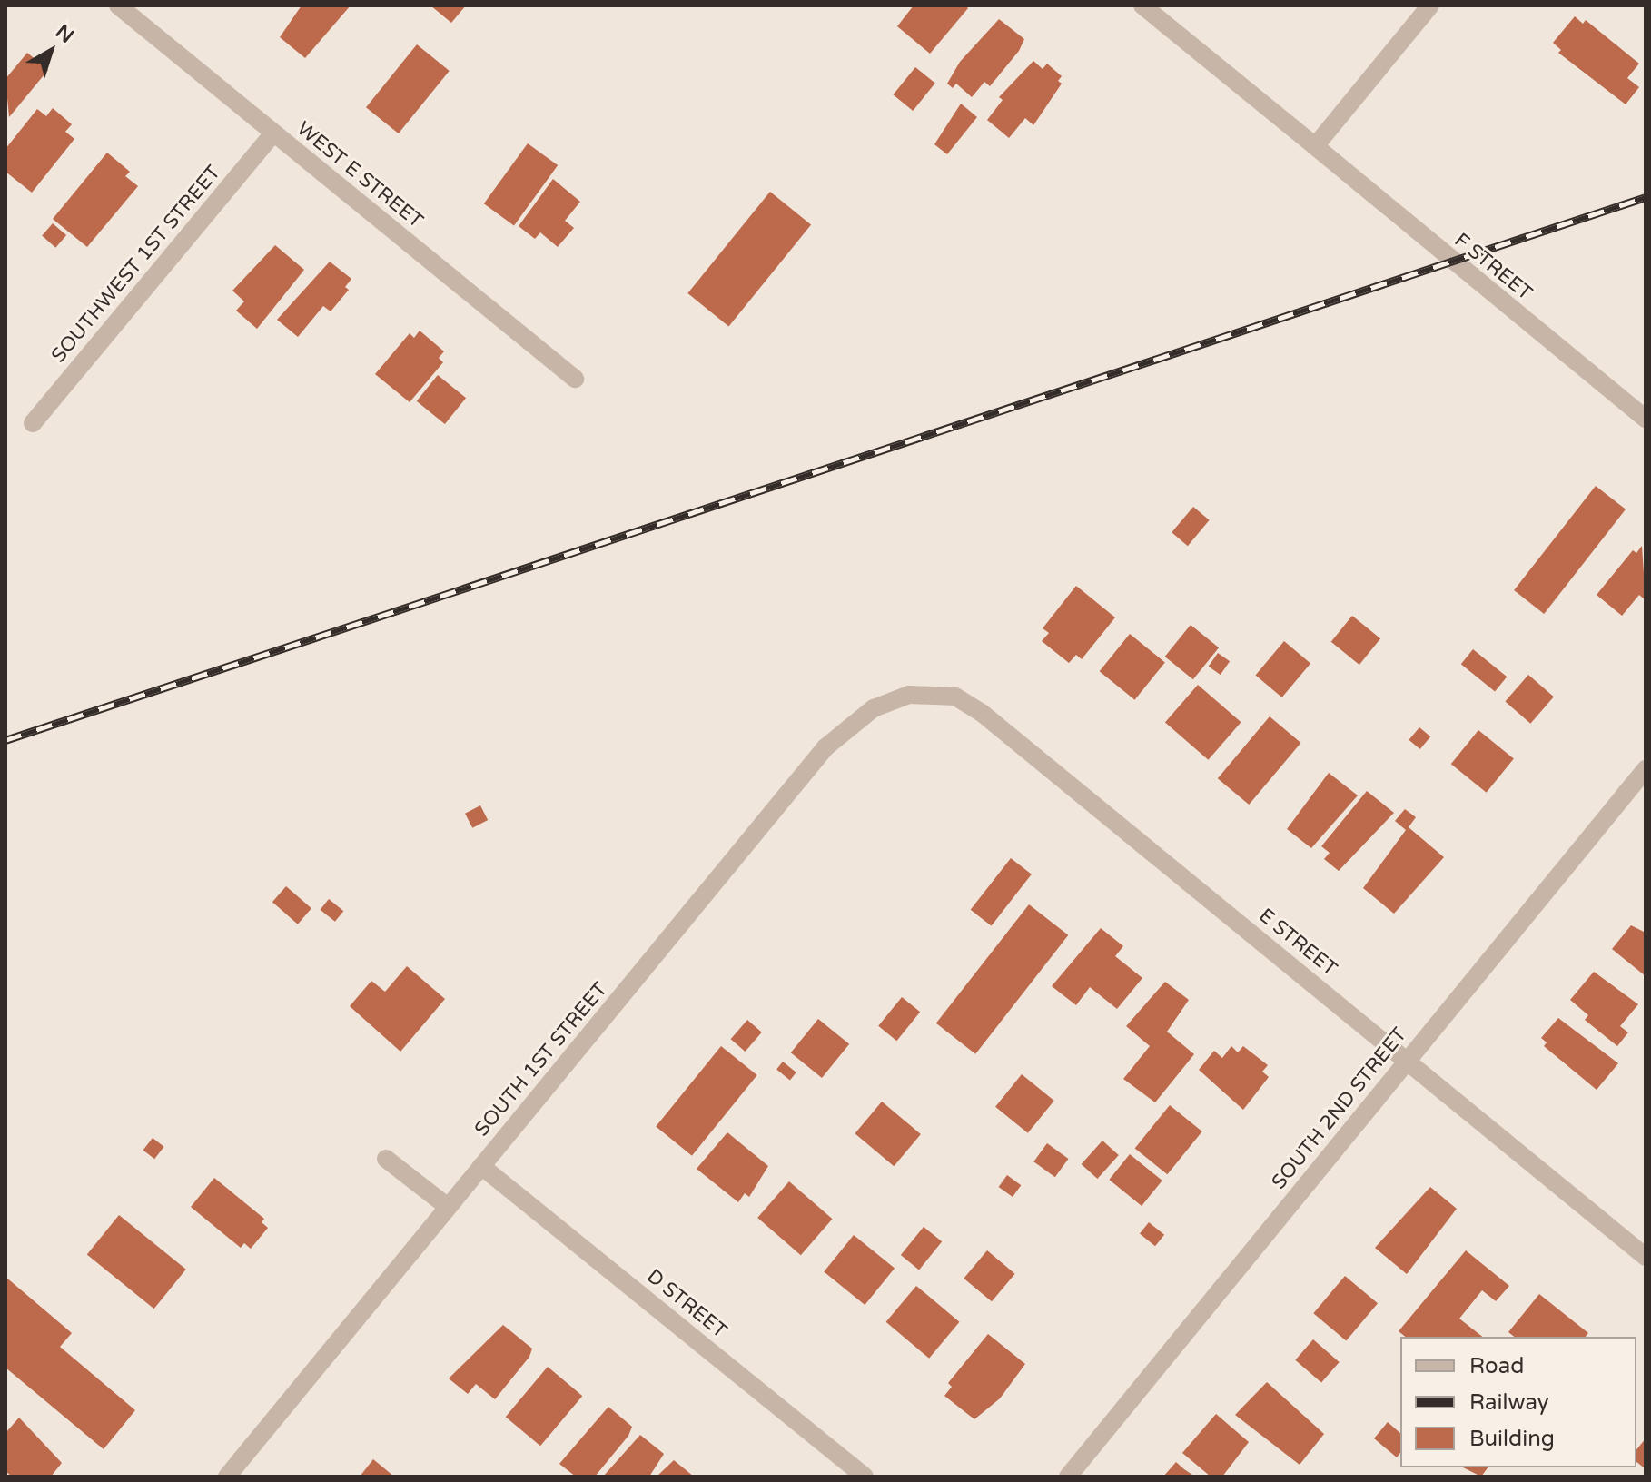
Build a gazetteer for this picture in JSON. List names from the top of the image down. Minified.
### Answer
{"streets":{"street":["WEST E STREET","SOUTHWEST 1ST STREET","F STREET","E STREET","SOUTH 1ST STREET","SOUTH 2ND STREET","D STREET"]},"crossings":[["WEST E STREET","SOUTHWEST 1ST STREET"],["E STREET","SOUTH 1ST STREET"],["E STREET","SOUTH 2ND STREET"],["SOUTH 1ST STREET","D STREET"]],"legend":["Road","Railway","Building"],"north":"top right"}
